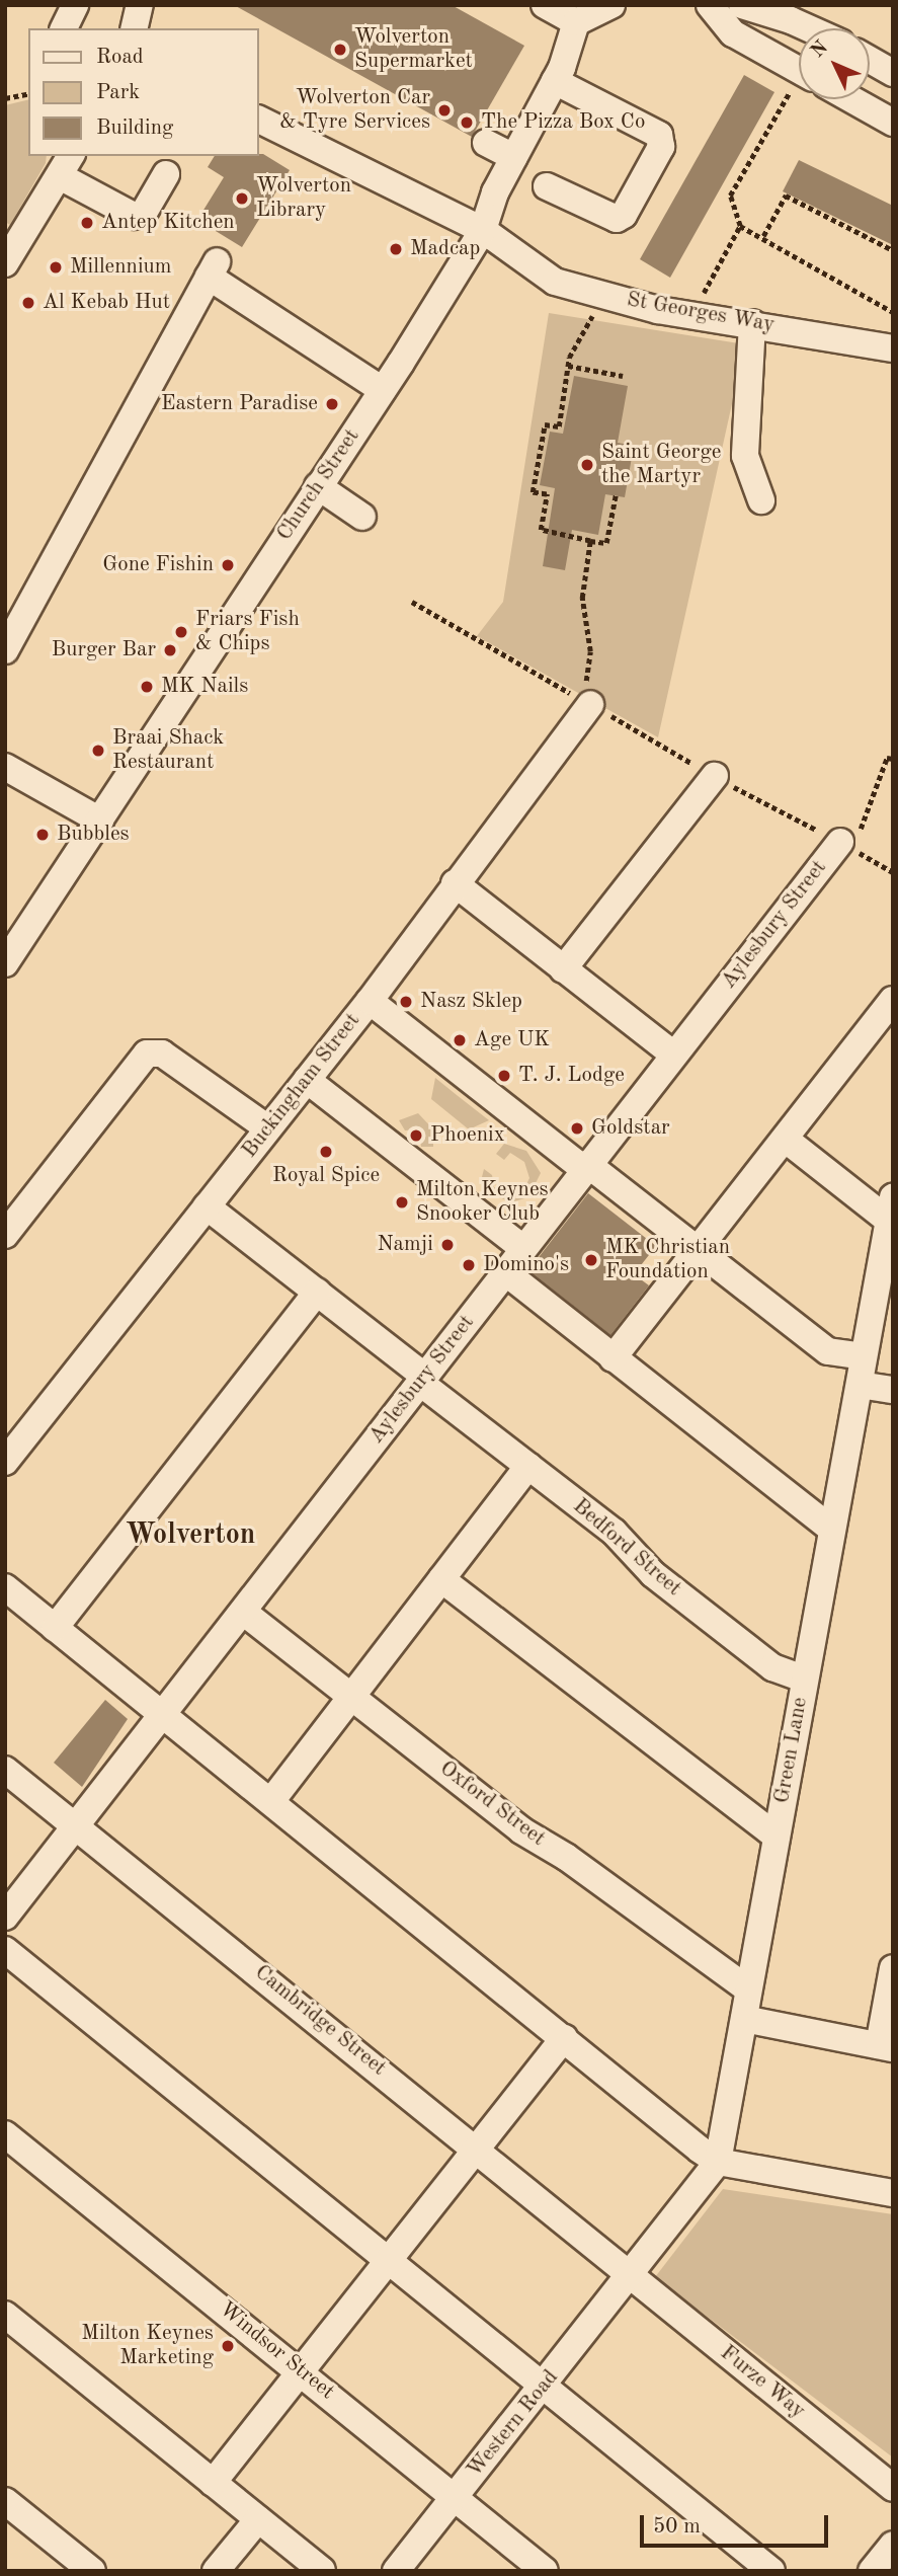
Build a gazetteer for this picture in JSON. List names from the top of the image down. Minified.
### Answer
{"streets":{"street":["St Georges Way","Church Street","Aylesbury Street","Buckingham Street","Bedford Street","Green Lane","Oxford Street","Cambridge Street","Windsor Street","Furze Way","Western Road"]},"crossings":[["St Georges Way","Church Street"],["Aylesbury Street","Bedford Street"],["Aylesbury Street","Oxford Street"],["Aylesbury Street","Cambridge Street"],["Buckingham Street","Bedford Street"],["Bedford Street","Green Lane"],["Green Lane","Oxford Street"],["Green Lane","Cambridge Street"],["Green Lane","Furze Way"],["Green Lane","Western Road"],["Cambridge Street","Furze Way"],["Cambridge Street","Western Road"],["Windsor Street","Western Road"],["Furze Way","Western Road"]],"districts":["Wolverton"],"places":["Wolverton Supermarket","Wolverton Car & Tyre Services","The Pizza Box Co","Wolverton Library","Antep Kitchen","Madcap","Millennium","Al Kebab Hut","Eastern Paradise","Saint George the Martyr","Gone Fishin","Friars Fish & Chips","Burger Bar","MK Nails","Braai Shack Restaurant","Bubbles","Nasz Sklep","Age UK","T. J. Lodge","Goldstar","Phoenix","Royal Spice","Milton Keynes Snooker Club","Namji","MK Christian Foundation","Domino's","Milton Keynes Marketing"],"legend":["Road","Park","Building"],"scale_bar":"50 m","north":"top left"}
